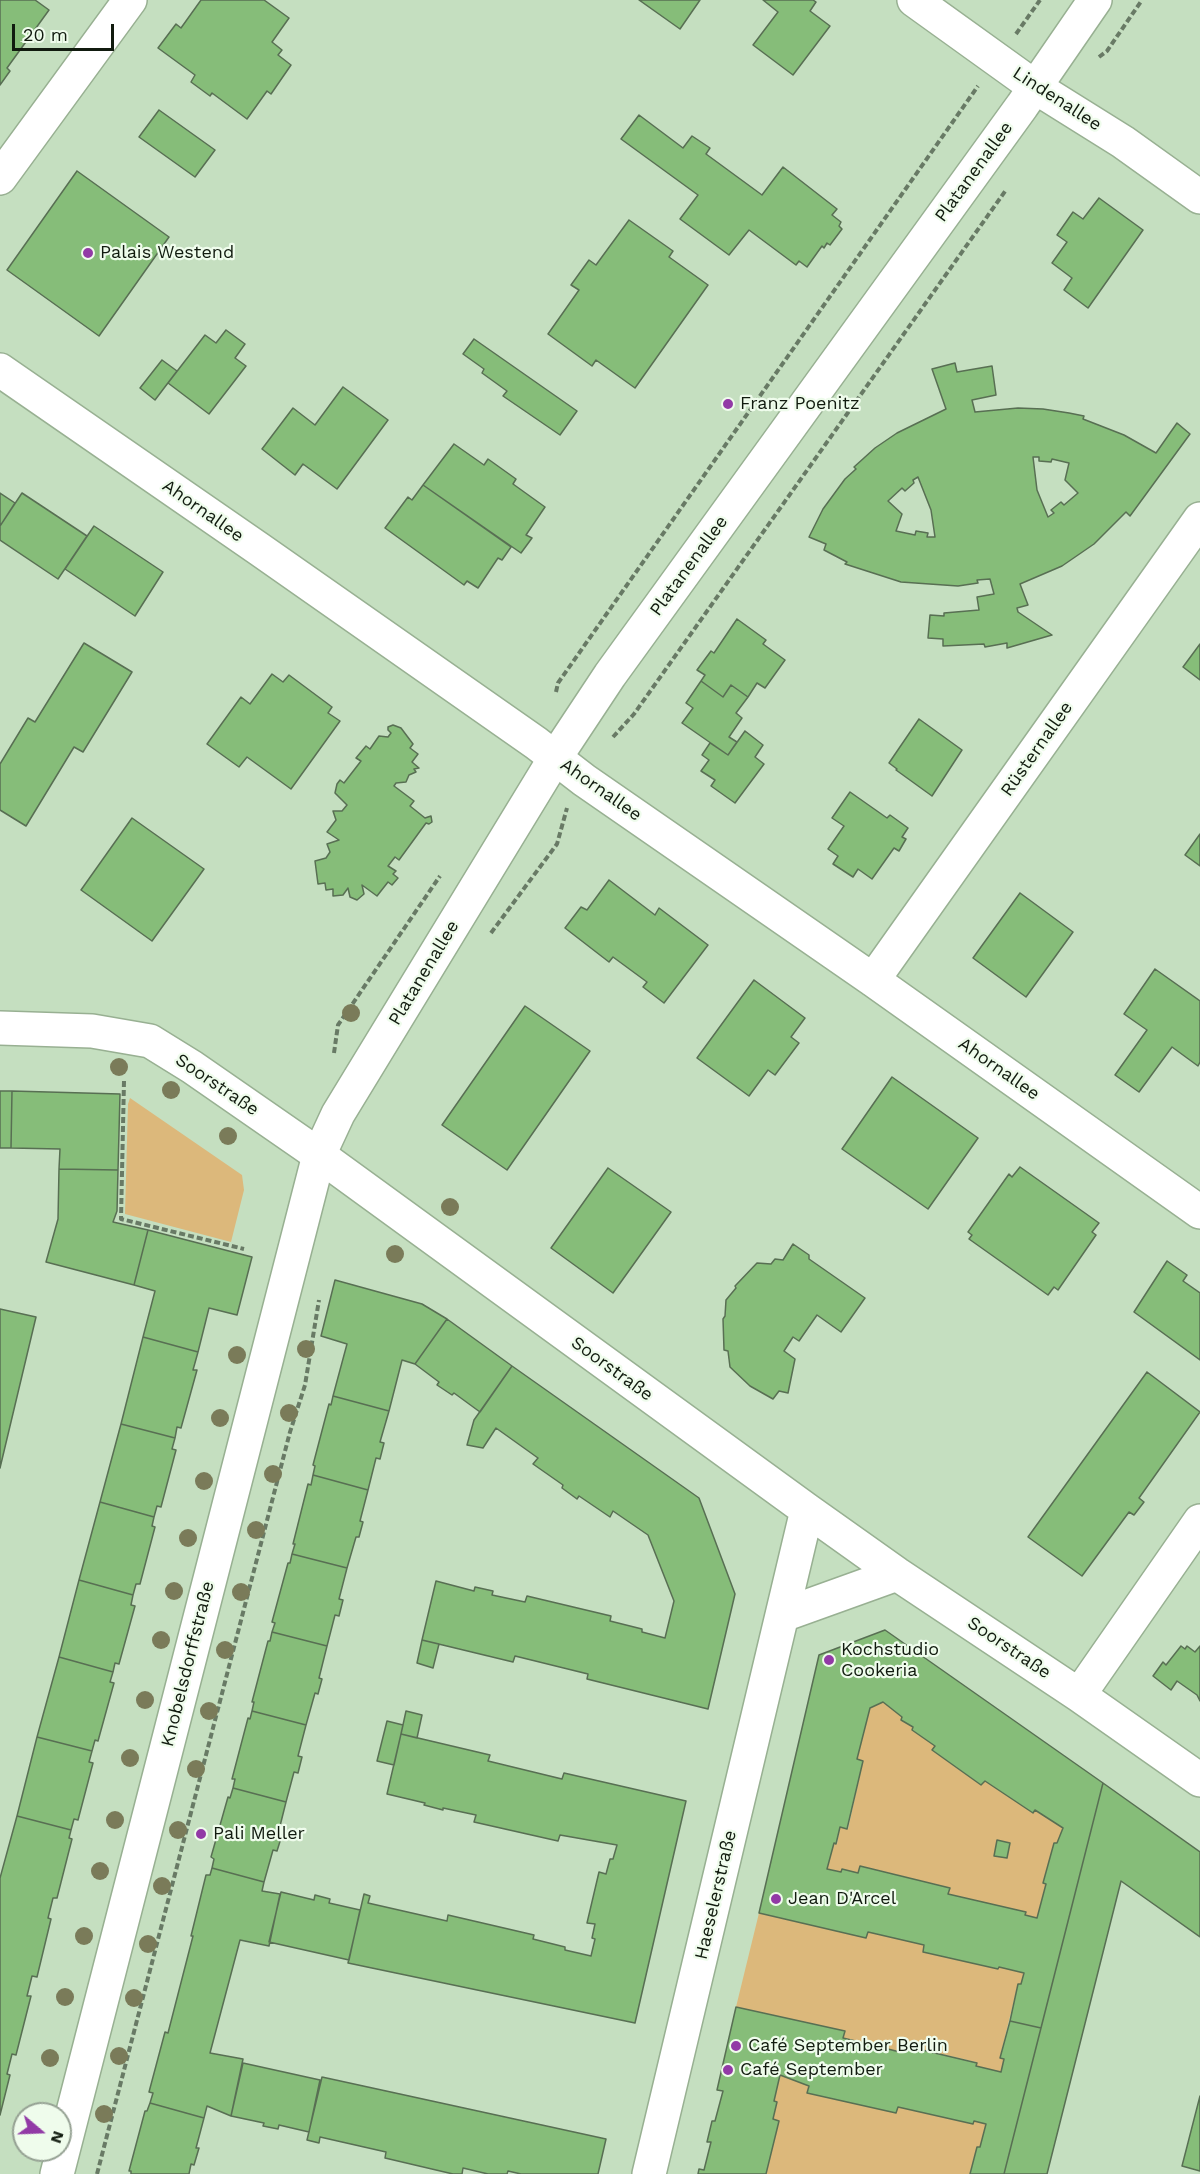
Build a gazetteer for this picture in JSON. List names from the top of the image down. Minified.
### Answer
{"streets":{"street":["Lindenallee","Platanenallee","Ahornallee","Rüsternallee","Soorstraße","Knobelsdorffstraße","Haeselerstraße"]},"crossings":[["Lindenallee","Platanenallee"],["Platanenallee","Ahornallee"],["Platanenallee","Soorstraße"],["Platanenallee","Knobelsdorffstraße"],["Ahornallee","Rüsternallee"],["Soorstraße","Knobelsdorffstraße"],["Soorstraße","Haeselerstraße"]],"places":["Palais Westend","Franz Poenitz","Kochstudio Cookeria","Pali Meller","Jean D'Arcel","Café September Berlin","Café September"],"scale_bar":"20 m","north":"right"}
